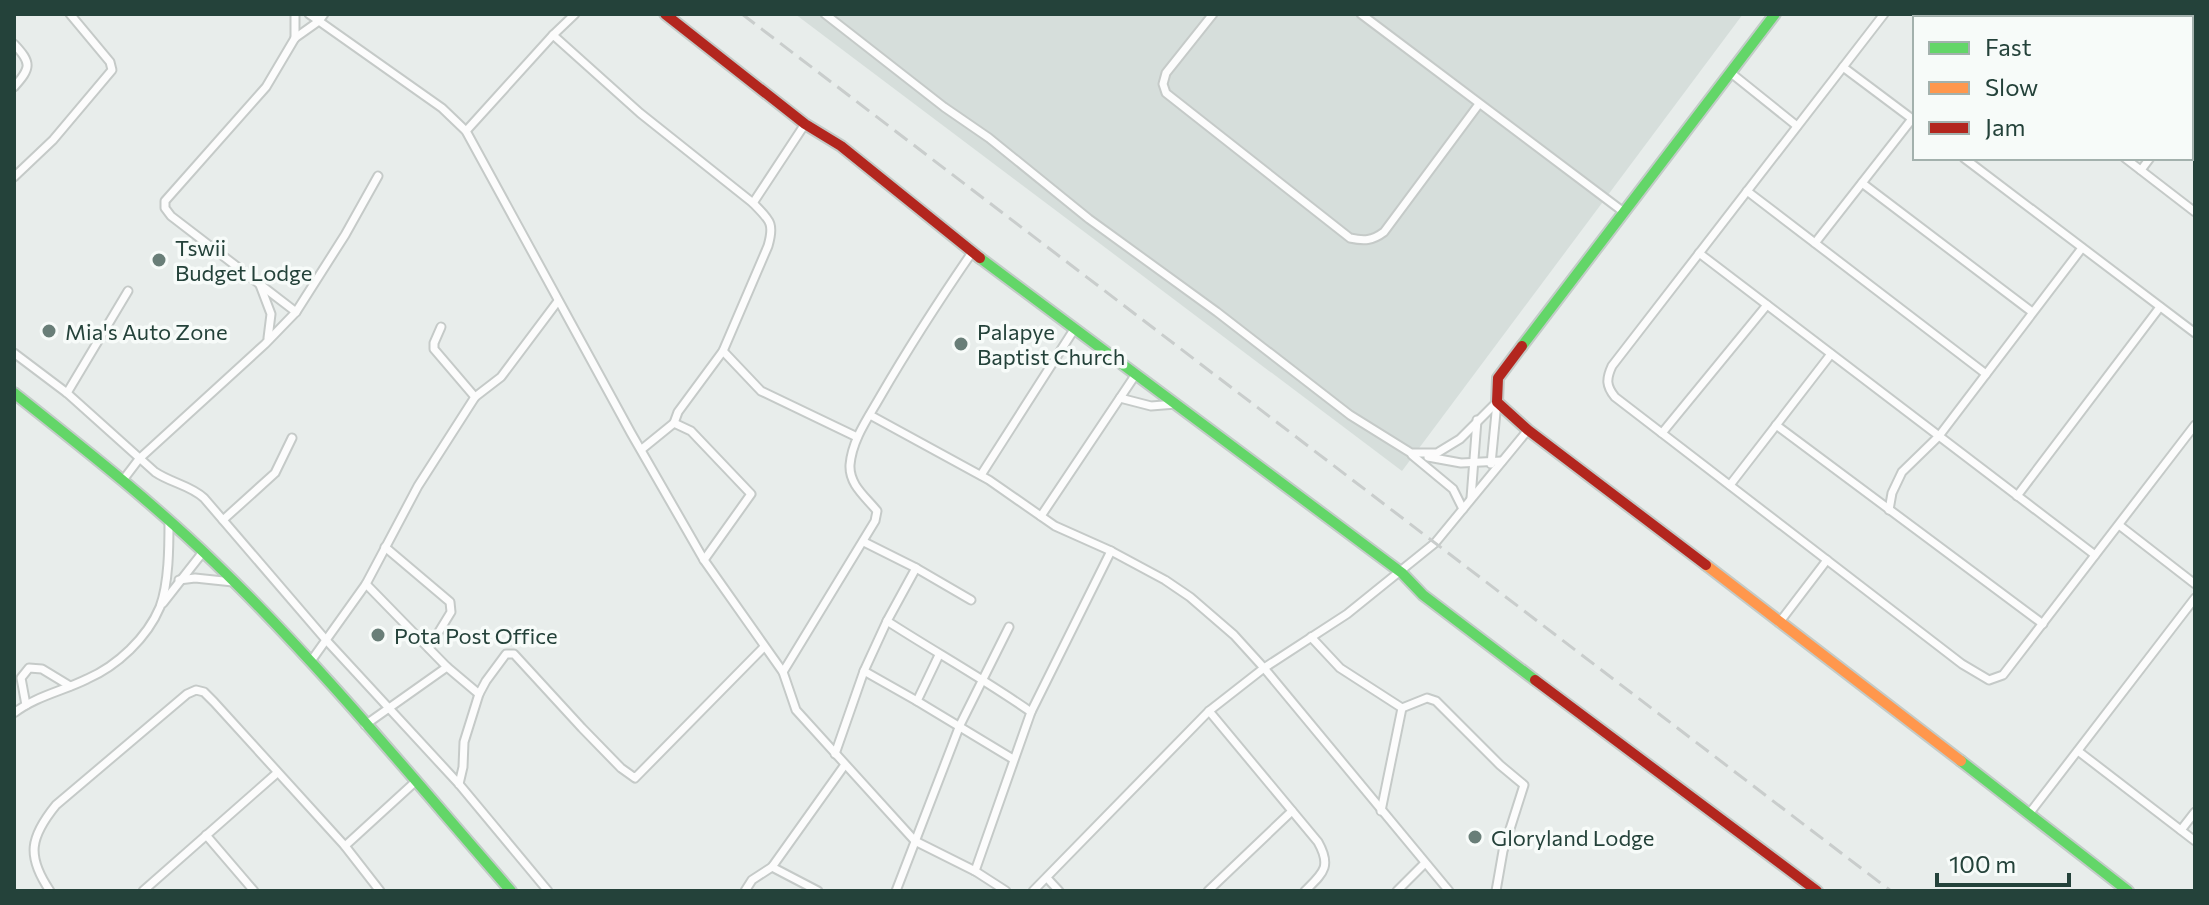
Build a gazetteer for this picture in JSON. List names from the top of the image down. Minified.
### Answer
{"places":["Tswii Budget Lodge","Mia's Auto Zone","Palapye Baptist Church","Pota Post Office","Gloryland Lodge"],"legend":["Fast","Slow","Jam"],"scale_bar":"100 m"}
